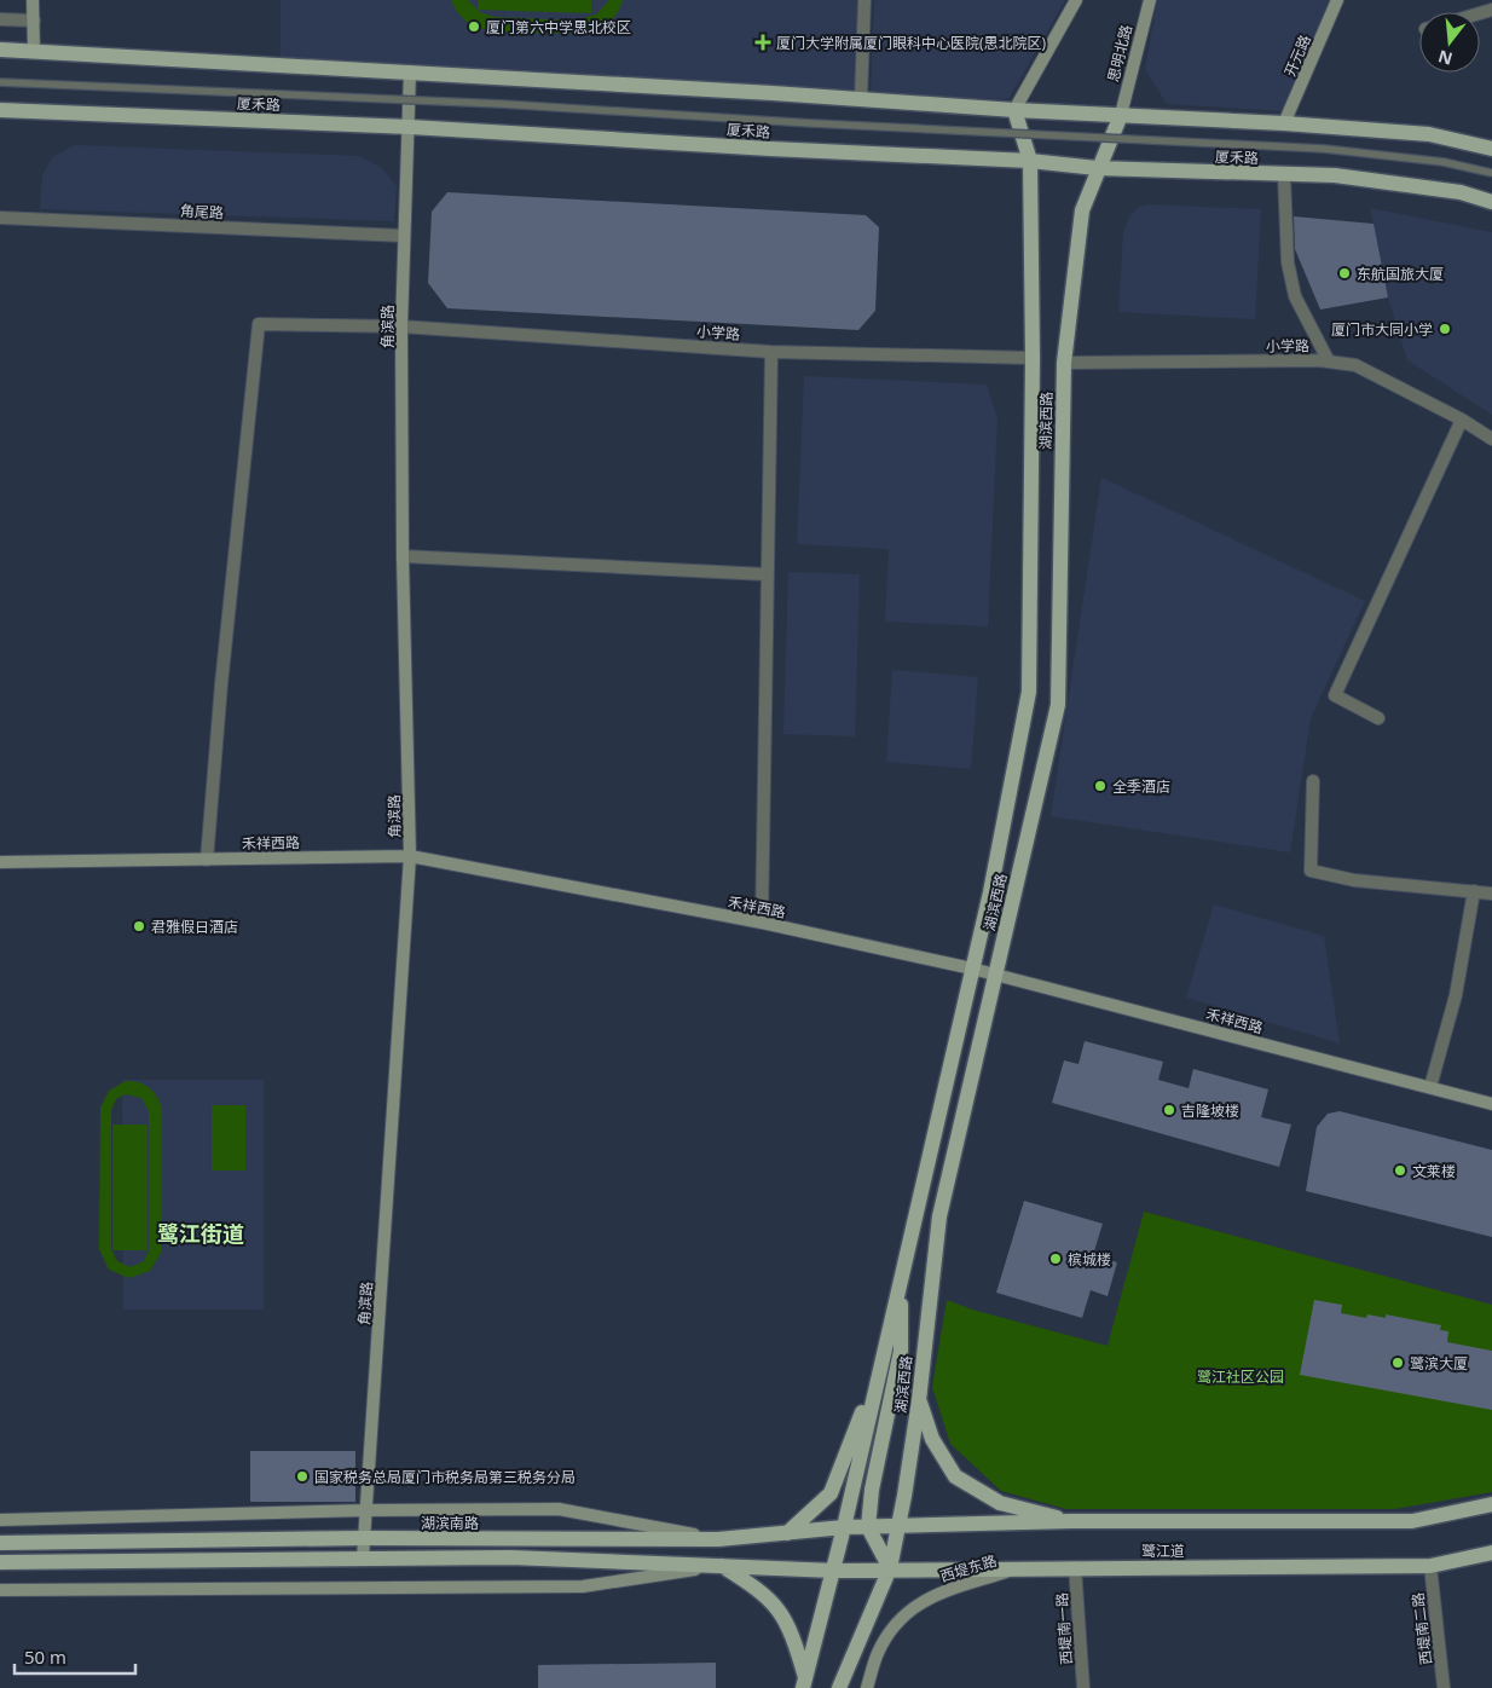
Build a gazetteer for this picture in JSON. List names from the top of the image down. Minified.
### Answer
{"streets":{"main road":["厦禾路","湖滨西路","湖滨南路","鹭江道"],"street":["思明北路","开元路","角尾路","角滨路","小学路","禾祥西路","西堤东路","西堤南一路","西堤南二路"]},"crossings":[["思明北路","湖滨西路"],["厦禾路","角滨路"],["厦禾路","湖滨西路"],["角尾路","角滨路"],["角滨路","小学路"],["角滨路","禾祥西路"],["角滨路","湖滨南路"],["小学路","湖滨西路"],["小学路","禾祥西路"],["湖滨西路","禾祥西路"],["湖滨西路","湖滨南路"],["湖滨西路","鹭江道"],["湖滨南路","鹭江道"],["鹭江道","西堤东路"],["鹭江道","西堤南一路"],["鹭江道","西堤南二路"]],"districts":["鹭江街道"],"parks":["鹭江社区公园"],"places":{"other":["厦门第六中学思北校区","东航国旅大厦","厦门市大同小学","全季酒店","君雅假日酒店","吉隆坡楼","文莱楼","槟城楼","鹭滨大厦","国家税务总局厦门市税务局第三税务分局"],"health":["厦门大学附属厦门眼科中心医院(思北院区)"]},"scale_bar":"50 m","north":"bottom"}
